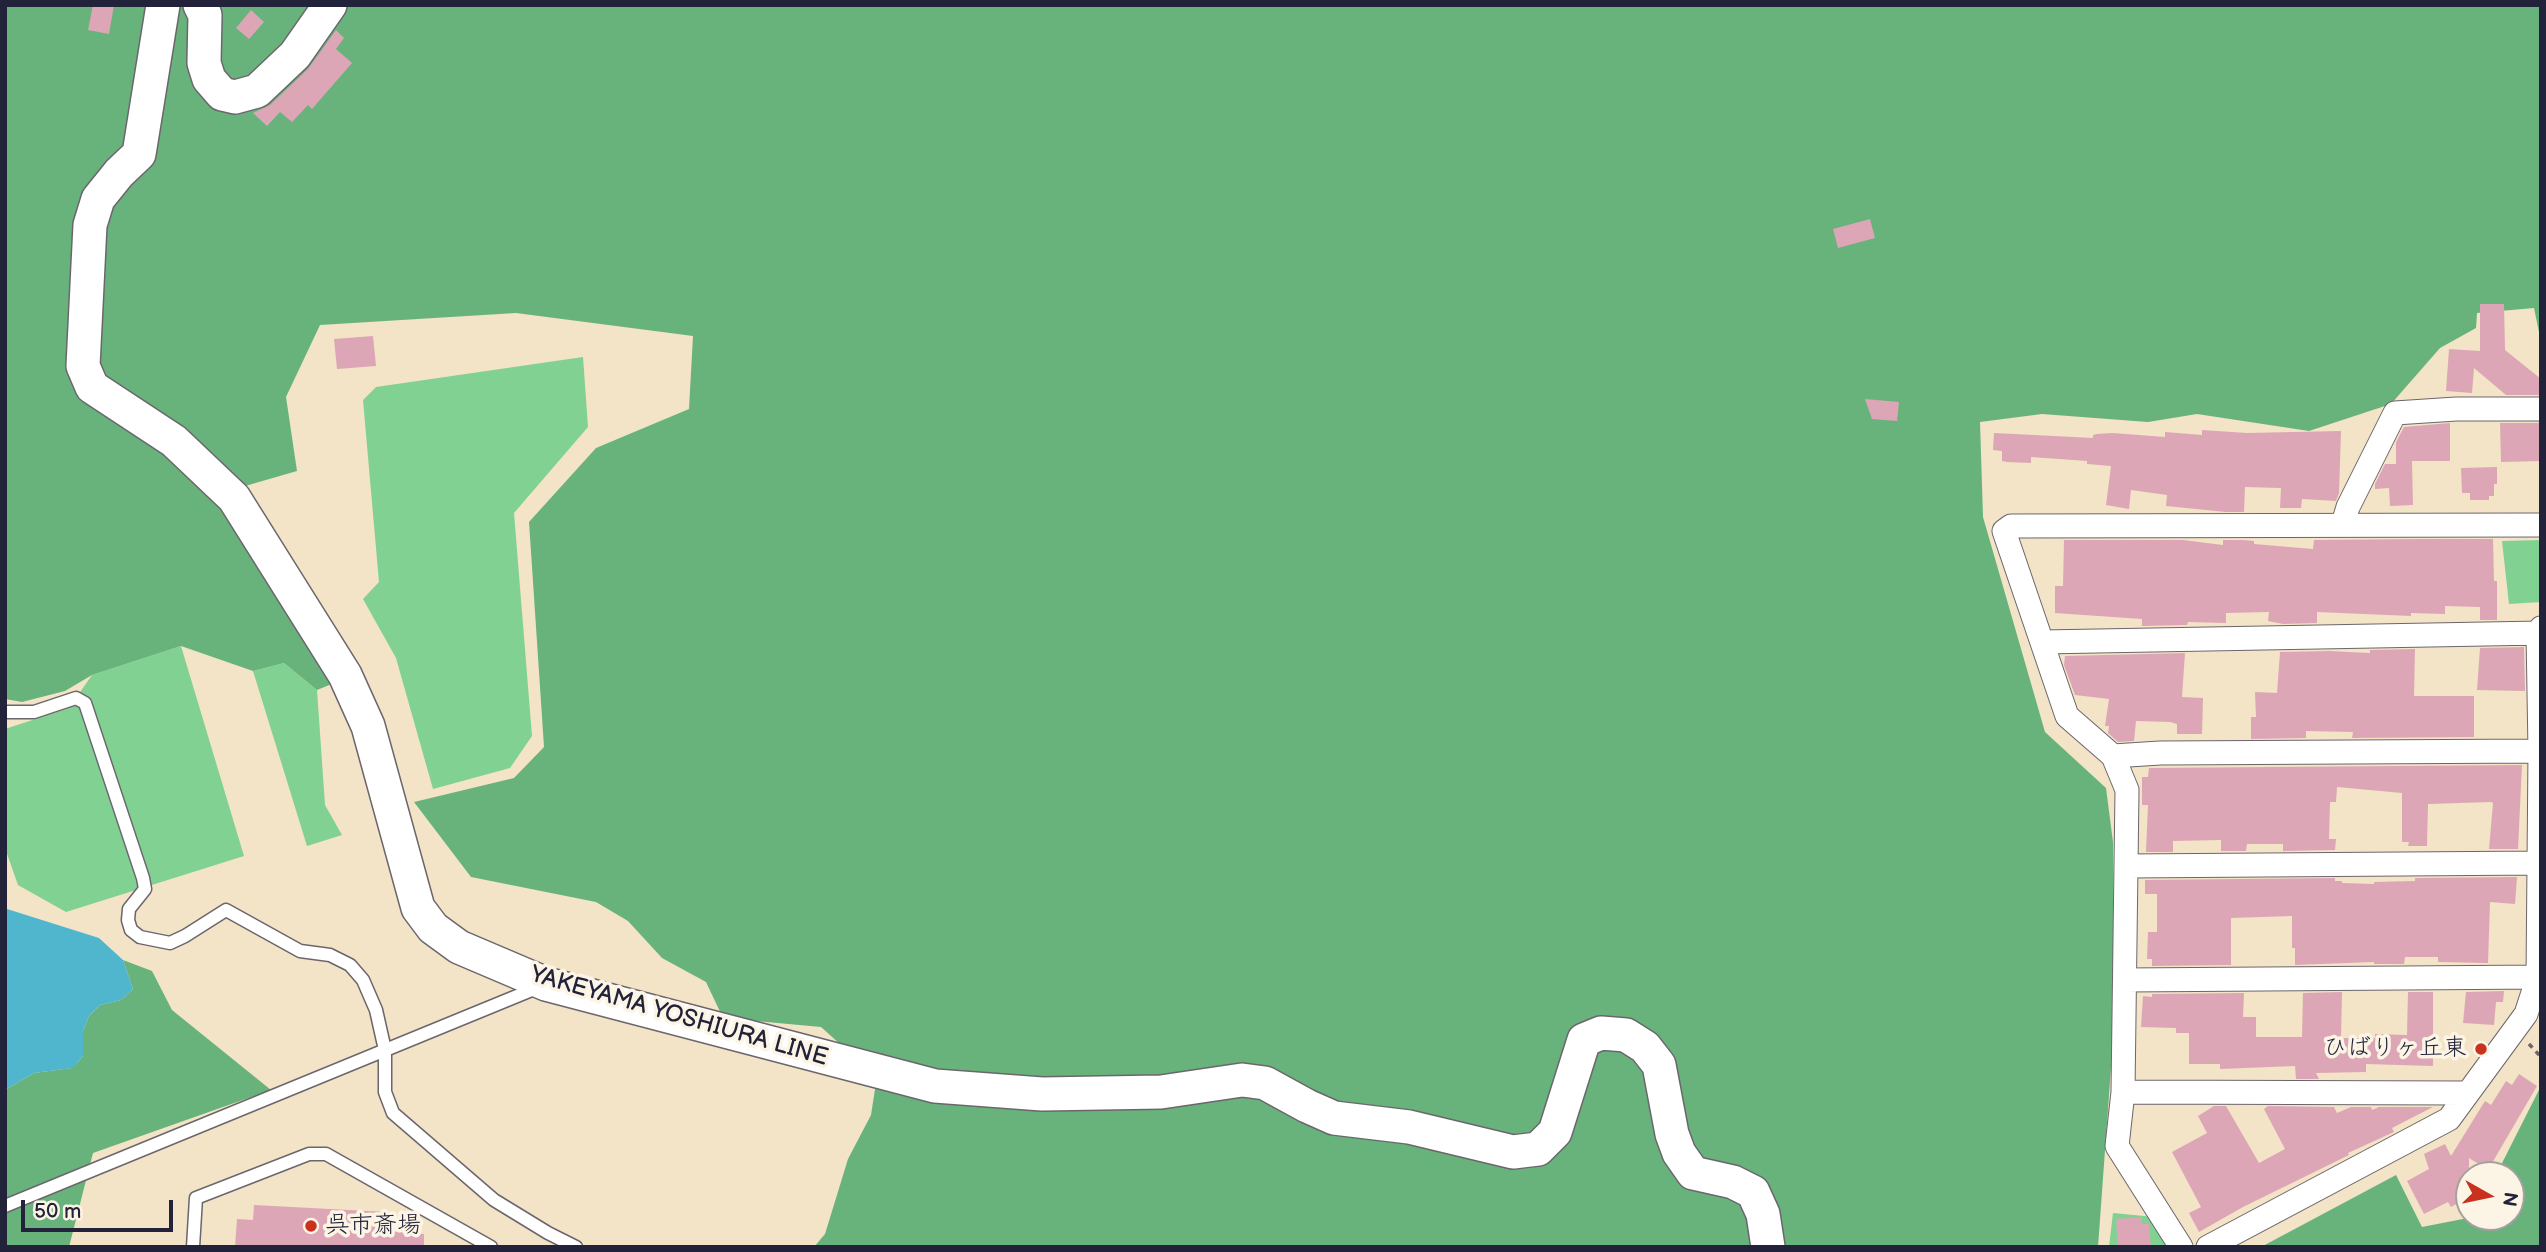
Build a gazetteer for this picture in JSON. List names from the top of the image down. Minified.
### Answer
{"streets":{"main road":["YAKEYAMA YOSHIURA LINE"]},"places":["ひばりヶ丘東","呉市斎場"],"scale_bar":"50 m","north":"right"}
